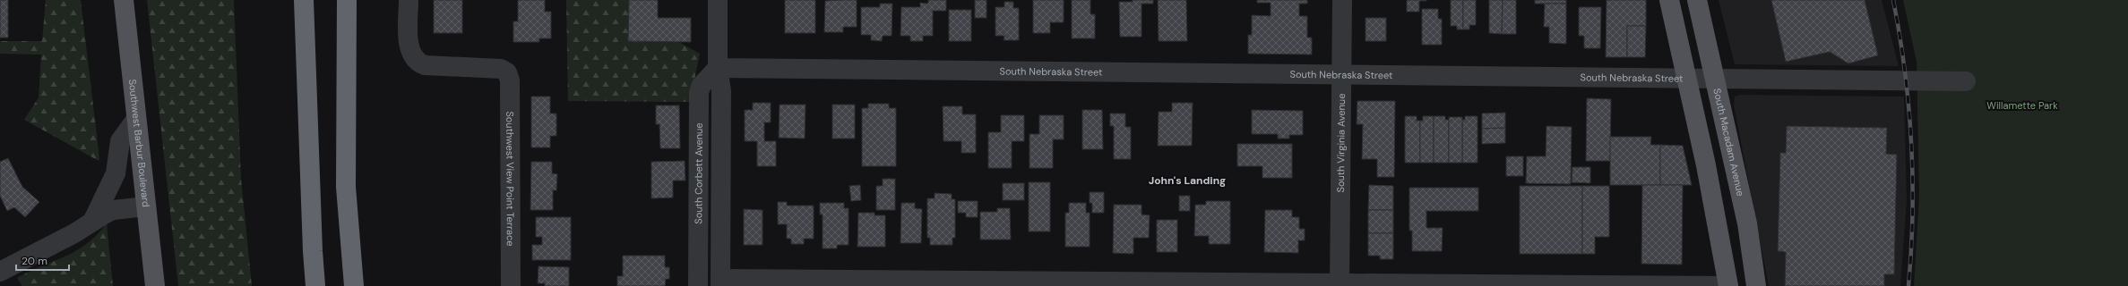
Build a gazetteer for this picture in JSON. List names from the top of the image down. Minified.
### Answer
{"streets":{"main road":["South Macadam Avenue","Southwest Barbur Boulevard"],"street":["South Nebraska Street","South Virginia Avenue","South Corbett Avenue","Southwest View Point Terrace"]},"crossings":[["South Nebraska Street","South Macadam Avenue"],["South Nebraska Street","South Virginia Avenue"],["South Nebraska Street","South Corbett Avenue"]],"districts":["John's Landing"],"parks":["Willamette Park"],"scale_bar":"20 m"}
